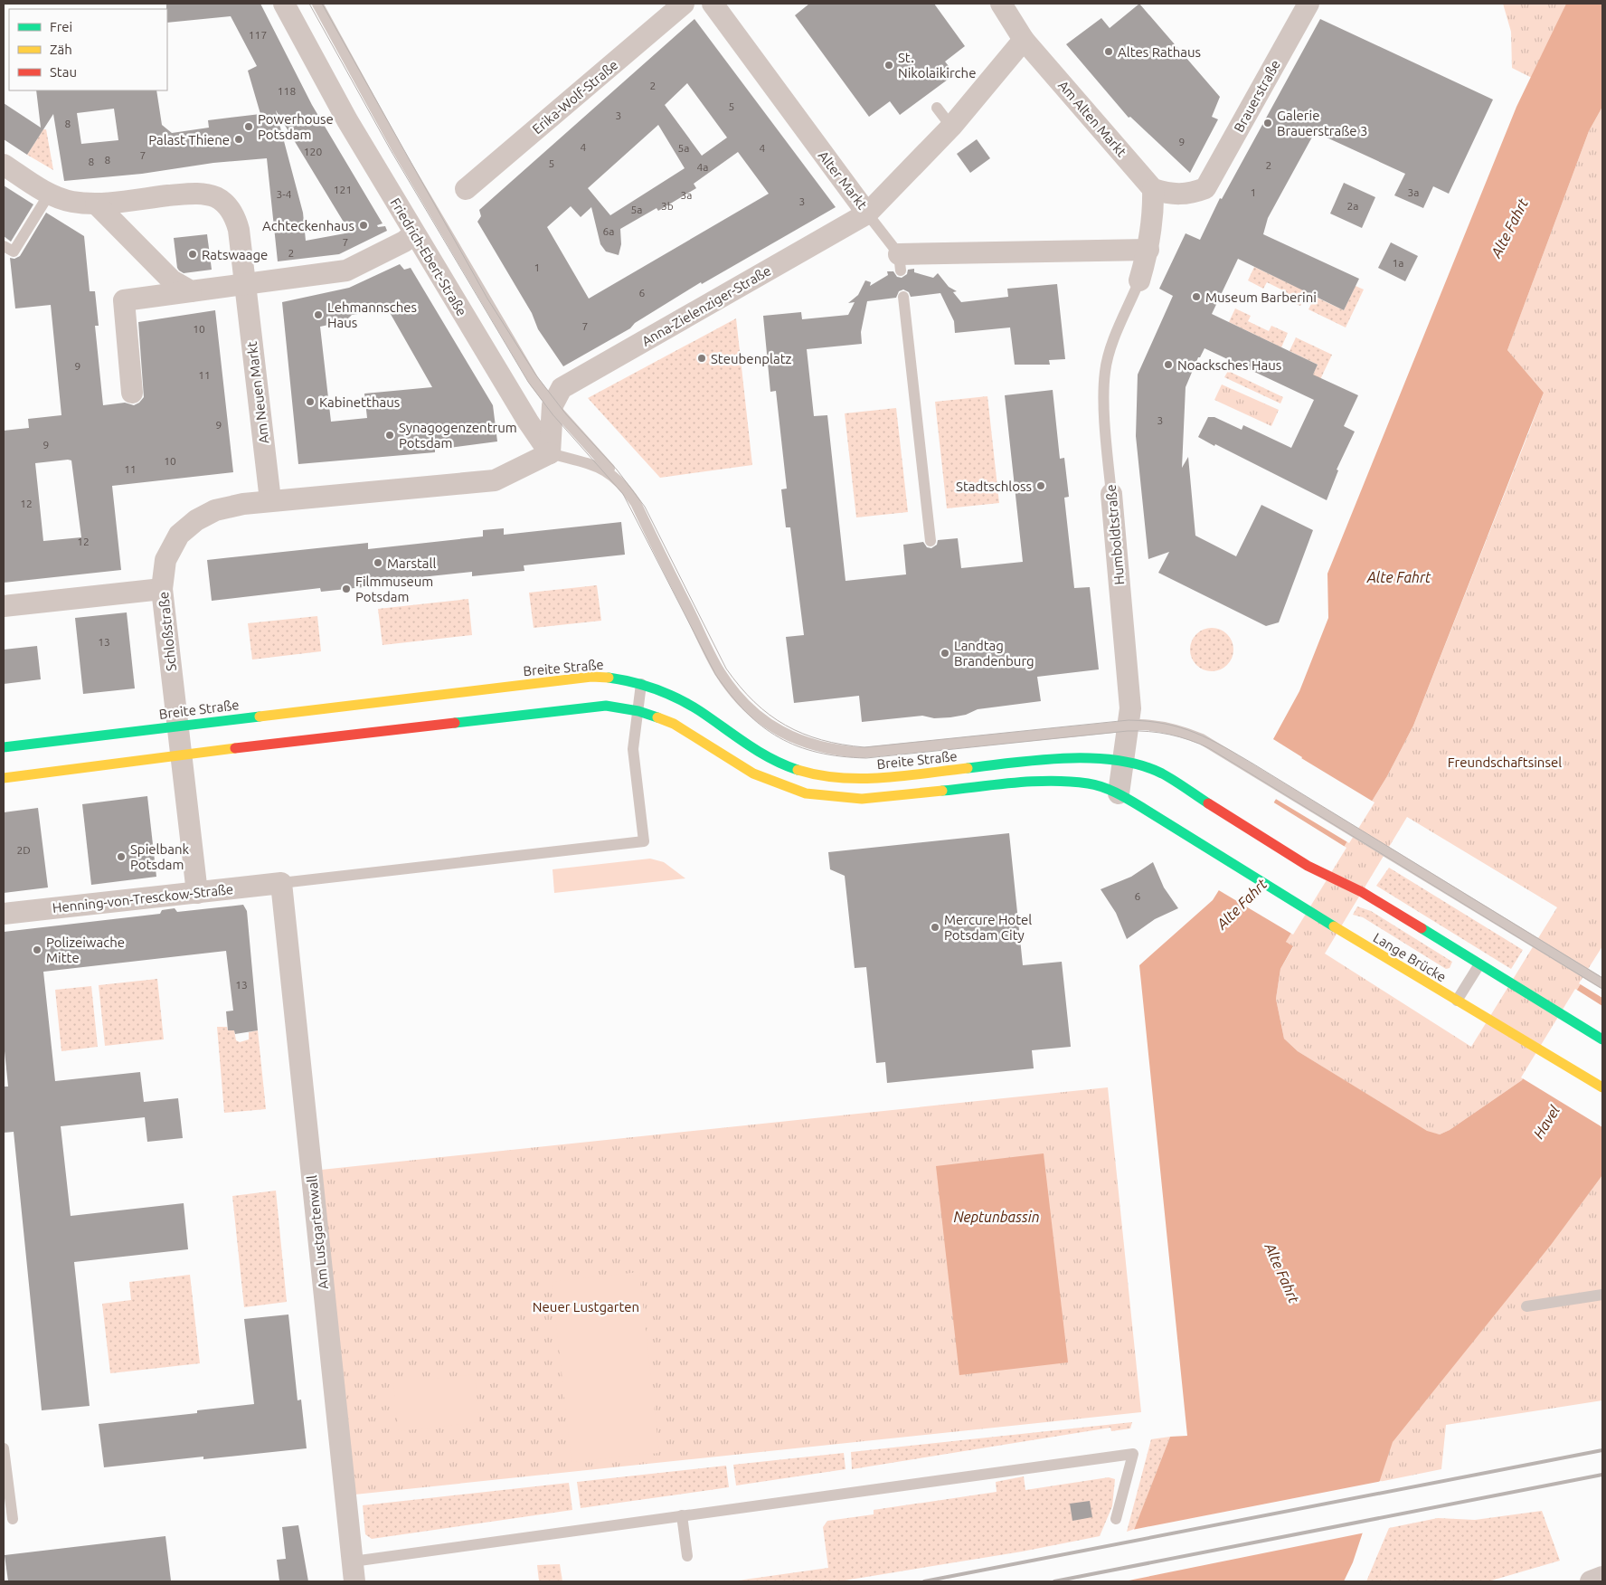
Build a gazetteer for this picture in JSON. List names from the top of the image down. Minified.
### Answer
{"streets":{"main road":["Breite Straße","Lange Brücke"],"street":["Brauerstraße","Erika-Wolf-Straße","Am Alten Markt","Alter Markt","Friedrich-Ebert-Straße","Anna-Zielenziger-Straße","Am Neuen Markt","Humboldtstraße","Schloßstraße","Henning-von-Tresckow-Straße","Am Lustgartenwall"]},"crossings":[["Brauerstraße","Am Alten Markt"],["Am Alten Markt","Alter Markt"],["Alter Markt","Anna-Zielenziger-Straße"],["Friedrich-Ebert-Straße","Anna-Zielenziger-Straße"],["Friedrich-Ebert-Straße","Schloßstraße"],["Am Neuen Markt","Schloßstraße"],["Humboldtstraße","Breite Straße"],["Humboldtstraße","Lange Brücke"],["Schloßstraße","Breite Straße"],["Schloßstraße","Henning-von-Tresckow-Straße"],["Henning-von-Tresckow-Straße","Am Lustgartenwall"]],"water":["Alte Fahrt","Havel","Neptunbassin"],"parks":["Freundschaftsinsel","Neuer Lustgarten"],"places":["Altes Rathaus","St. Nikolaikirche","Galerie Brauerstraße 3","Powerhouse Potsdam","Palast Thiene","Achteckenhaus","Ratswaage","Museum Barberini","Lehmannsches Haus","Steubenplatz","Noacksches Haus","Kabinetthaus","Synagogenzentrum Potsdam","Stadtschloss","Marstall","Filmmuseum Potsdam","Landtag Brandenburg","Spielbank Potsdam","Mercure Hotel Potsdam City","Polizeiwache Mitte"],"house_numbers":["117","2","118","5","3","8","9","4","5a","4","120","7","8","8","5","2","4a","121","1","3a","3-4","3a","3","3b","2a","5a","6a","7","2","1a","1","6","7","10","9","11","3","9","9","10","11","12","12","13","2D","6","13"],"legend":["Frei","Zäh","Stau"]}
